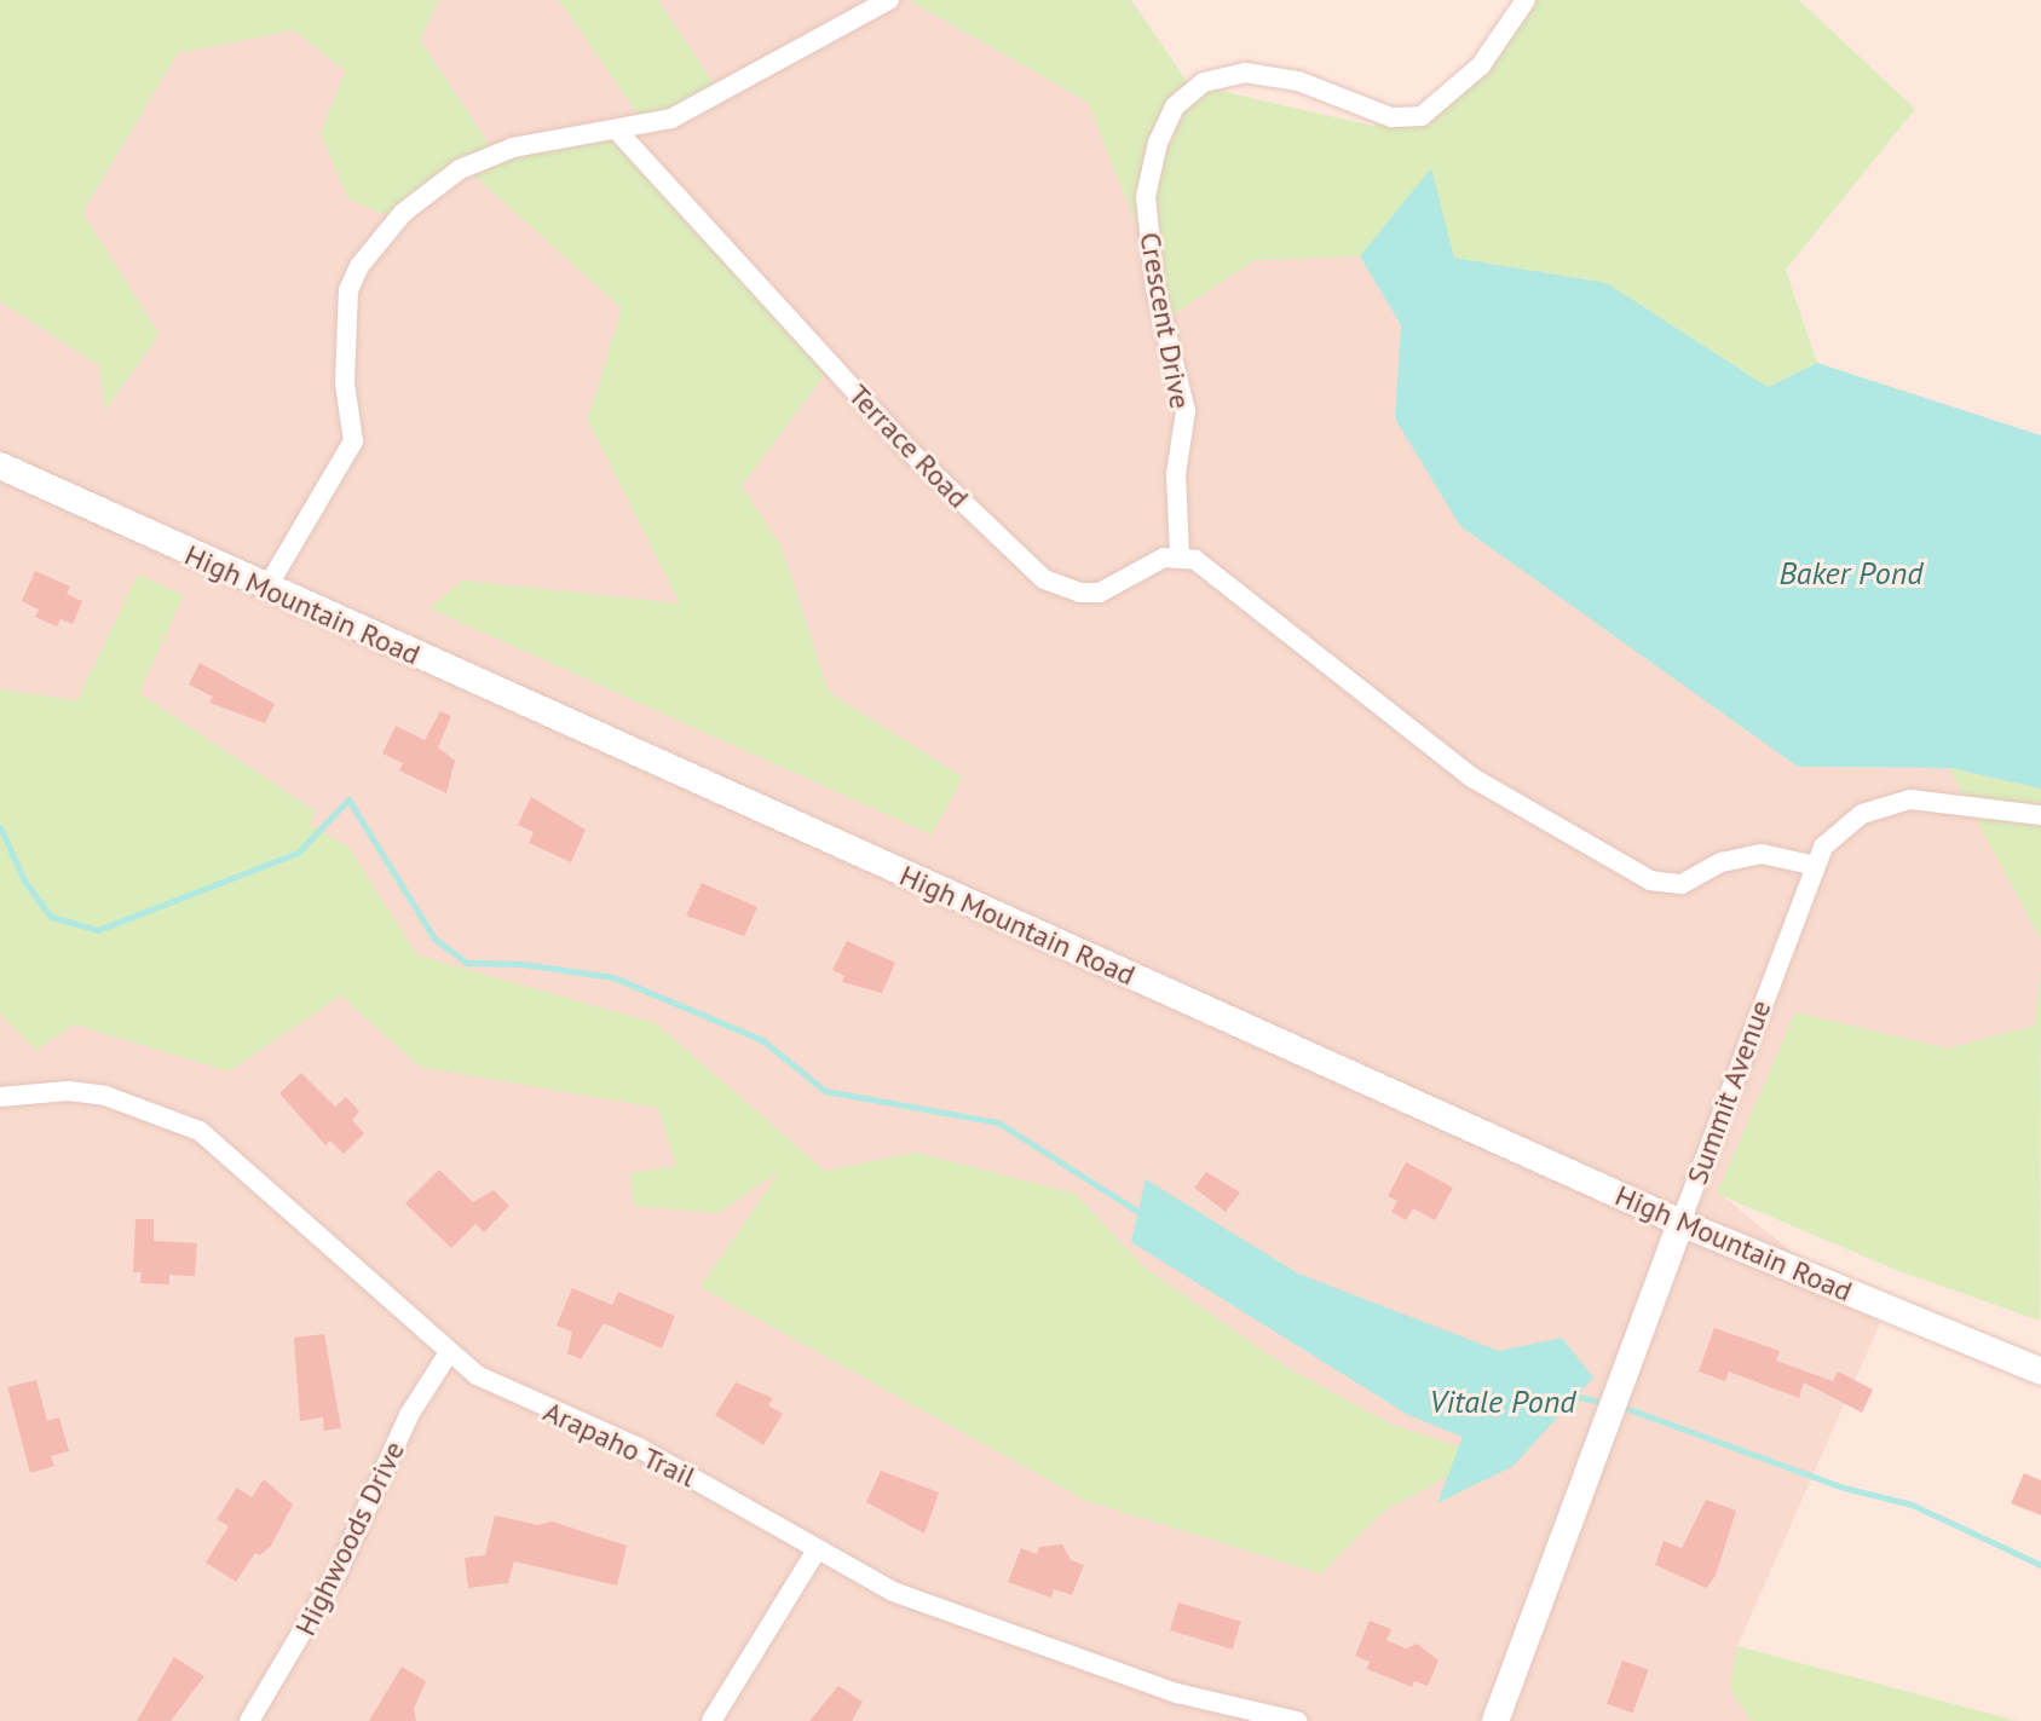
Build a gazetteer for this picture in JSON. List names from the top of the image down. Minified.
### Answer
{"streets":{"main road":["High Mountain Road","Summit Avenue"],"street":["Crescent Drive","Terrace Road","Arapaho Trail","Highwoods Drive"]},"crossings":[["Crescent Drive","Terrace Road"],["High Mountain Road","Summit Avenue"],["Arapaho Trail","Highwoods Drive"]],"water":["Baker Pond","Vitale Pond"]}
